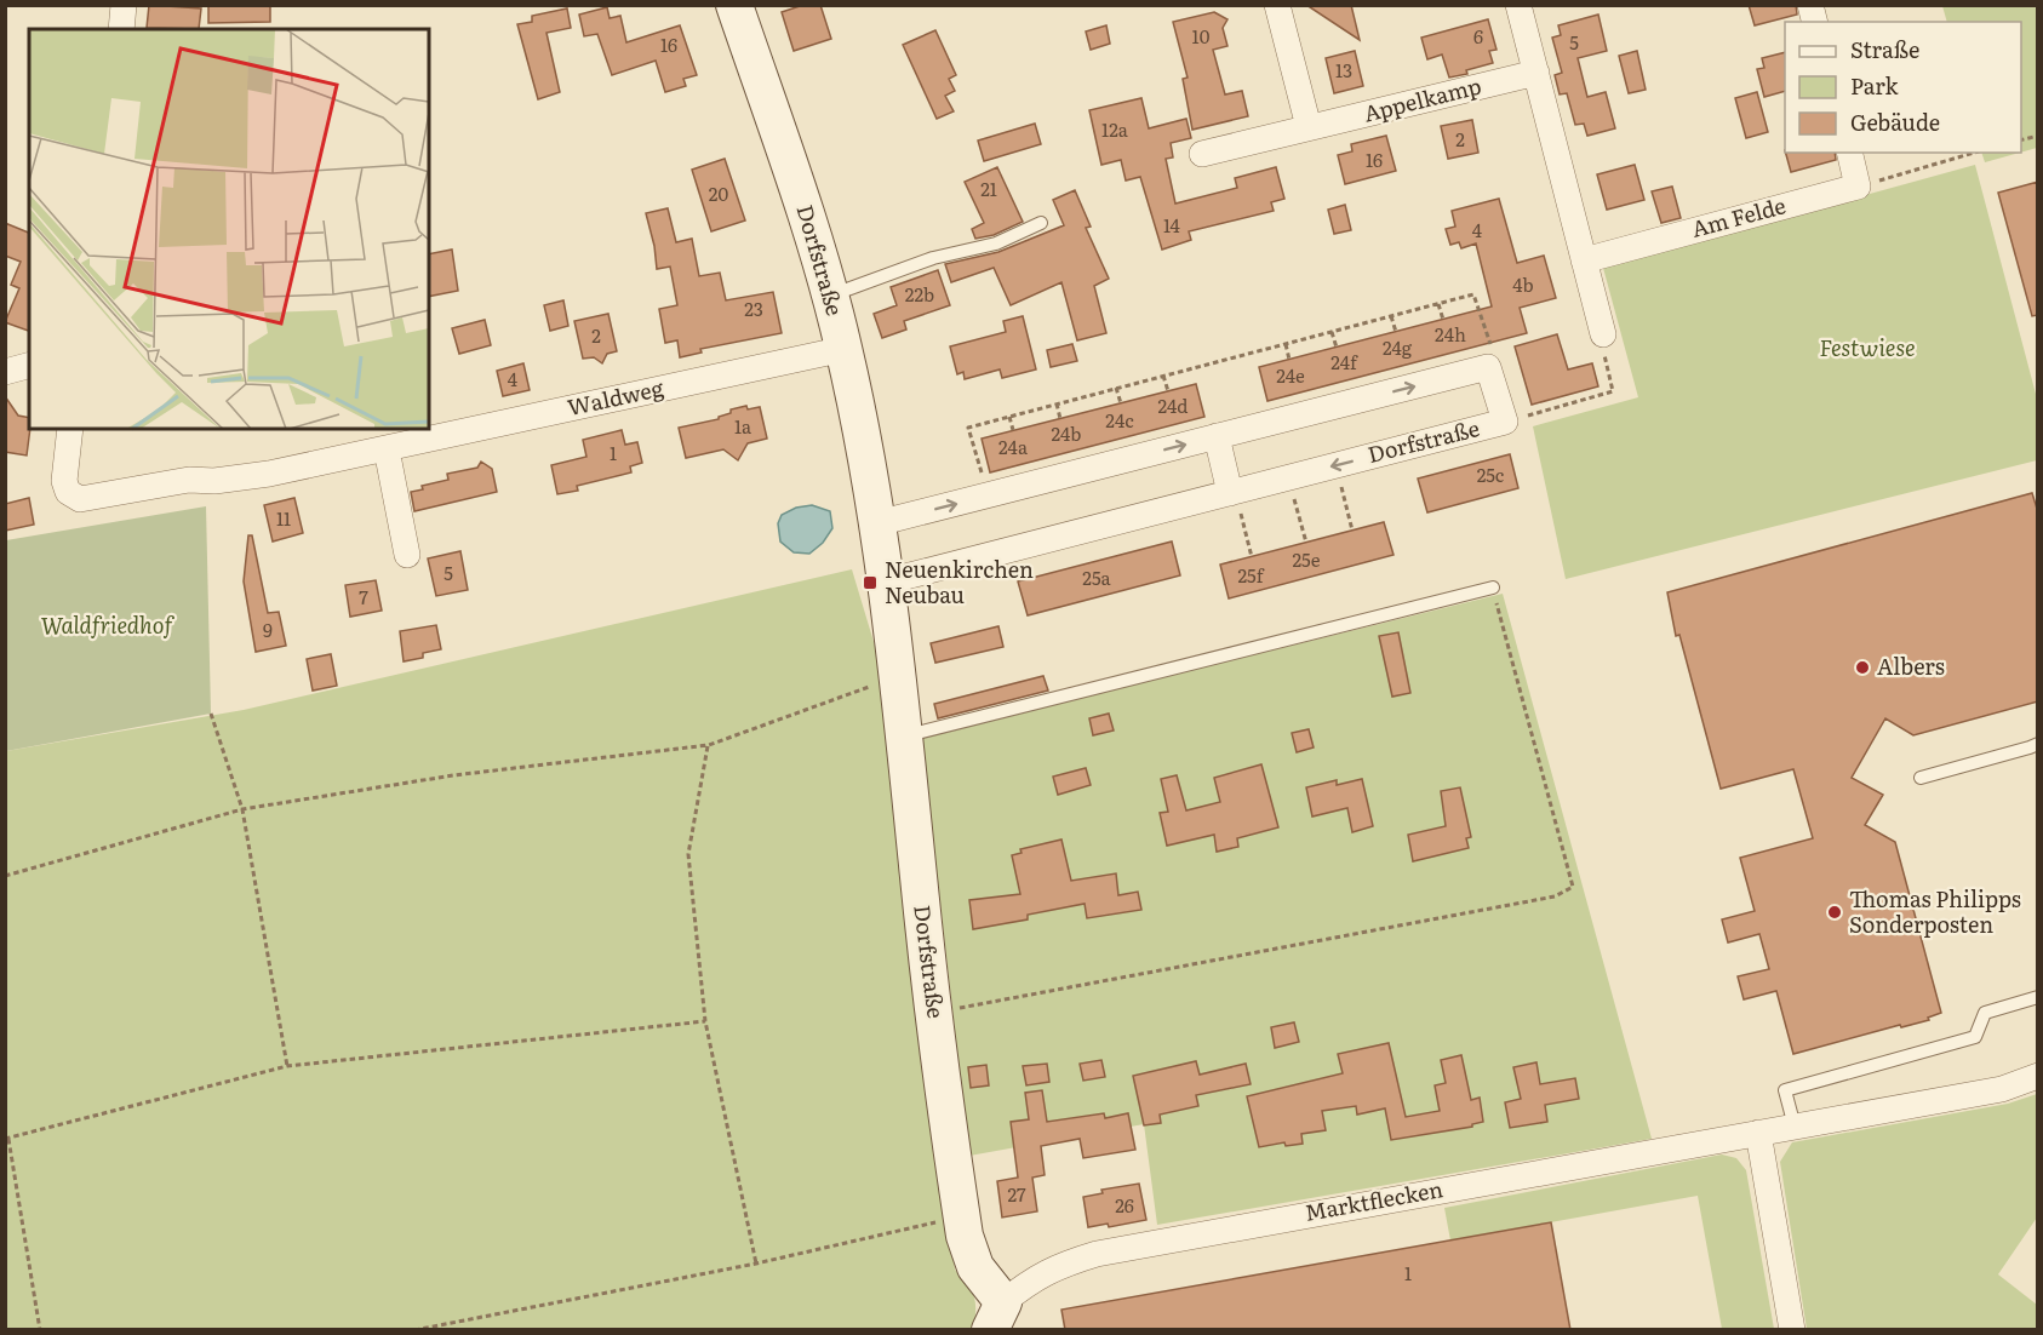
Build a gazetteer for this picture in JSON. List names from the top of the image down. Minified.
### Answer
{"streets":{"street":["Appelkamp","Am Felde","Dorfstraße","Waldweg","Marktflecken"]},"crossings":[["Dorfstraße","Waldweg"],["Dorfstraße","Marktflecken"]],"parks":["Festwiese","Waldfriedhof"],"places":{"transit":["Neuenkirchen Neubau"],"other":["Albers","Thomas Philipps Sonderposten"]},"house_numbers":["10","6","5","16","13","12a","2","16","21","20","14","4","4b","22b","23","24h","2","24g","24f","24e","4","24d","24c","1a","24b","24a","1","25c","11","25e","5","25f","25a","7","9","27","26","1"],"legend":["Straße","Park","Gebäude"]}
